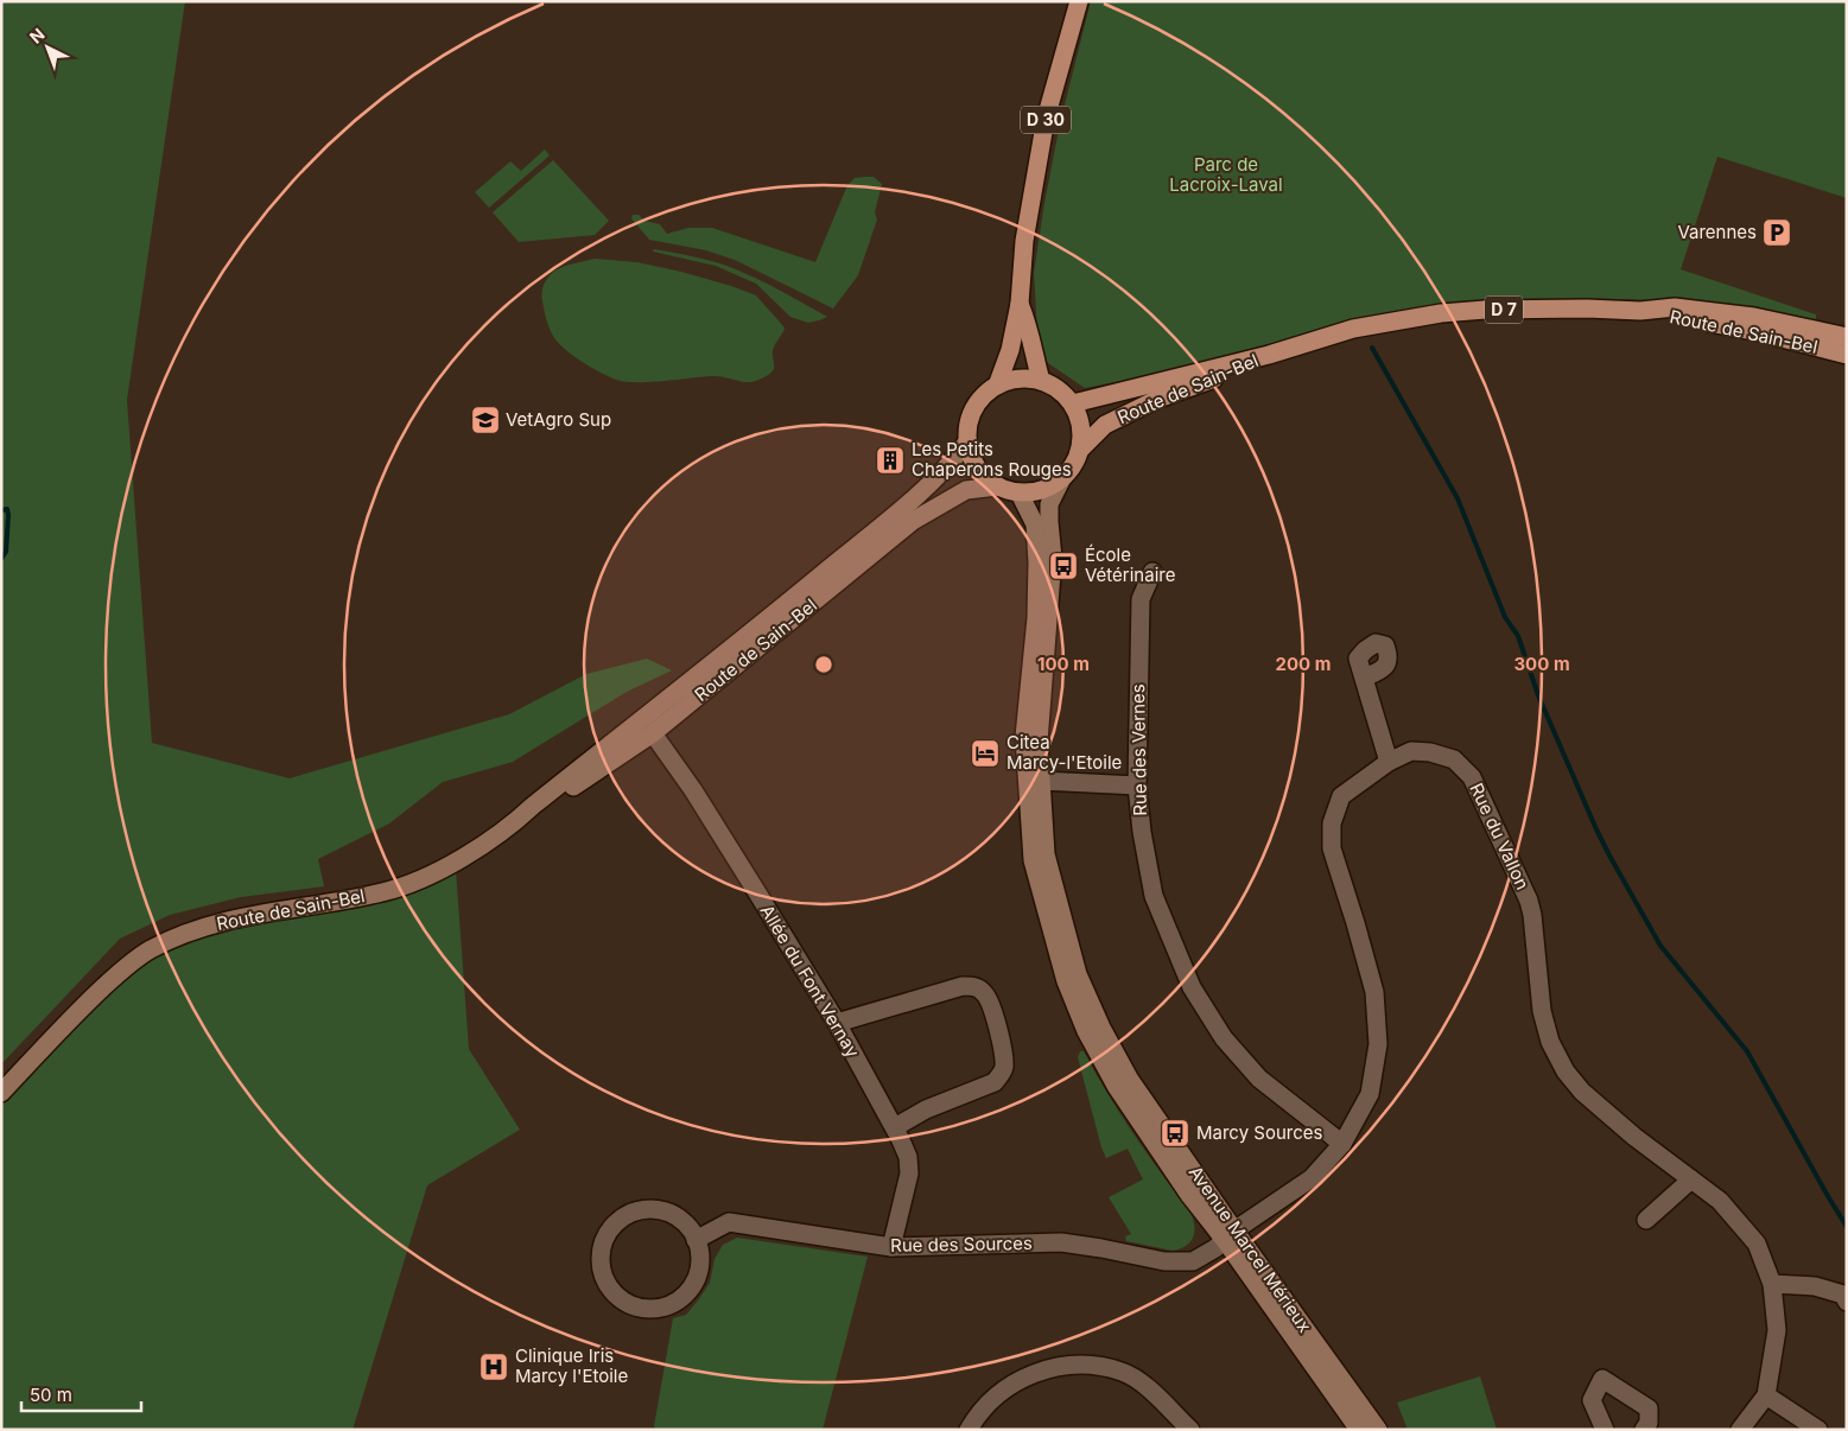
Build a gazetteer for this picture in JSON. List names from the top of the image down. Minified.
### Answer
{"streets":{"main road":["D 30","D 7","Route de Sain-Bel","Avenue Marcel Mérieux"],"street":["Rue des Vernes","Rue du Vallon","Allée du Font Vernay","Rue des Sources"]},"crossings":[["D 30","Route de Sain-Bel"],["D 30","Avenue Marcel Mérieux"],["Route de Sain-Bel","Allée du Font Vernay"],["Route de Sain-Bel","Avenue Marcel Mérieux"],["Rue des Vernes","Rue du Vallon"],["Rue du Vallon","Rue des Sources"],["Rue du Vallon","Avenue Marcel Mérieux"],["Allée du Font Vernay","Rue des Sources"],["Rue des Sources","Avenue Marcel Mérieux"]],"parks":["Parc de Lacroix-Laval"],"places":{"parking":["Varennes"],"school or university":["VetAgro Sup"],"building":["Les Petits Chaperons Rouges"],"bus stop":["École Vétérinaire","Marcy Sources"],"hotel":["Citea Marcy-l'Etoile"],"hospital":["Clinique Iris Marcy l'Etoile"]},"scale_bar":"50 m","north":"top left","rings":["100 m","200 m","300 m"]}
